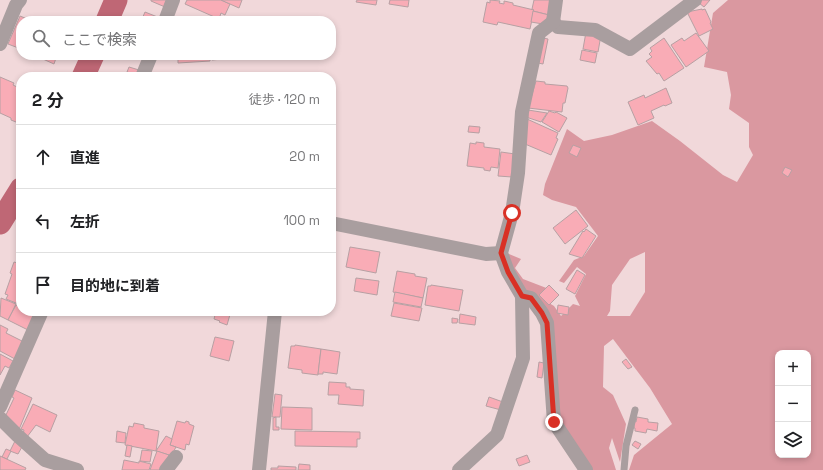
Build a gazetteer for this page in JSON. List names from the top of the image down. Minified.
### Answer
{"page":{"search":"ここで検索","heading":["2 分","徒歩 · 120 m"],"list":[["直進","20 m"],["左折","100 m"],"目的地に到着"],"map_buttons":["+","−"]}}
